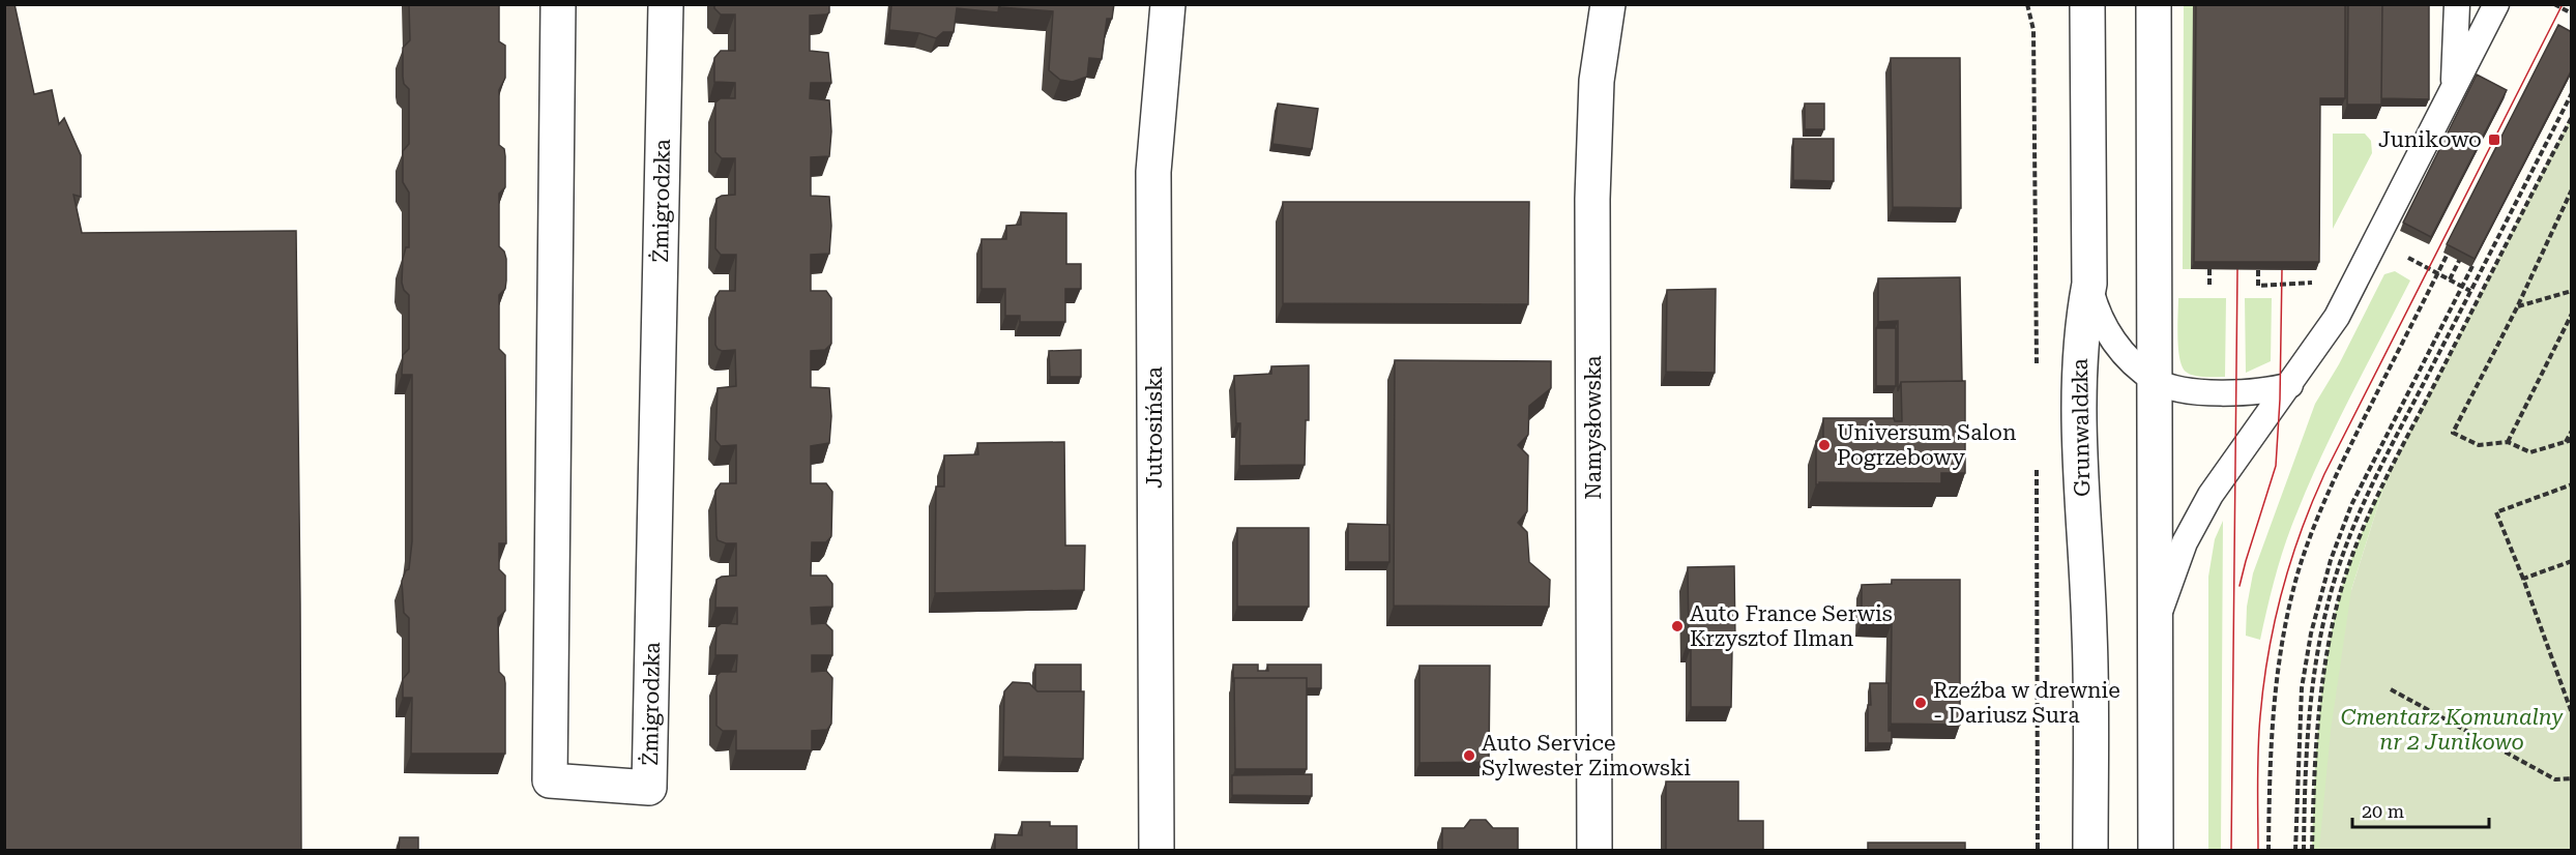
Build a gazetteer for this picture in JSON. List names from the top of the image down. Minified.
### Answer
{"streets":{"street":["Żmigrodzka","Jutrosińska","Namysłowska","Grunwaldzka"]},"parks":["Cmentarz Komunalny nr 2 Junikowo"],"places":{"transit":["Junikowo"],"other":["Universum Salon Pogrzebowy","Auto France Serwis Krzysztof Ilman","Rzeźba w drewnie - Dariusz Sura","Auto Service Sylwester Zimowski"]},"scale_bar":"20 m"}
